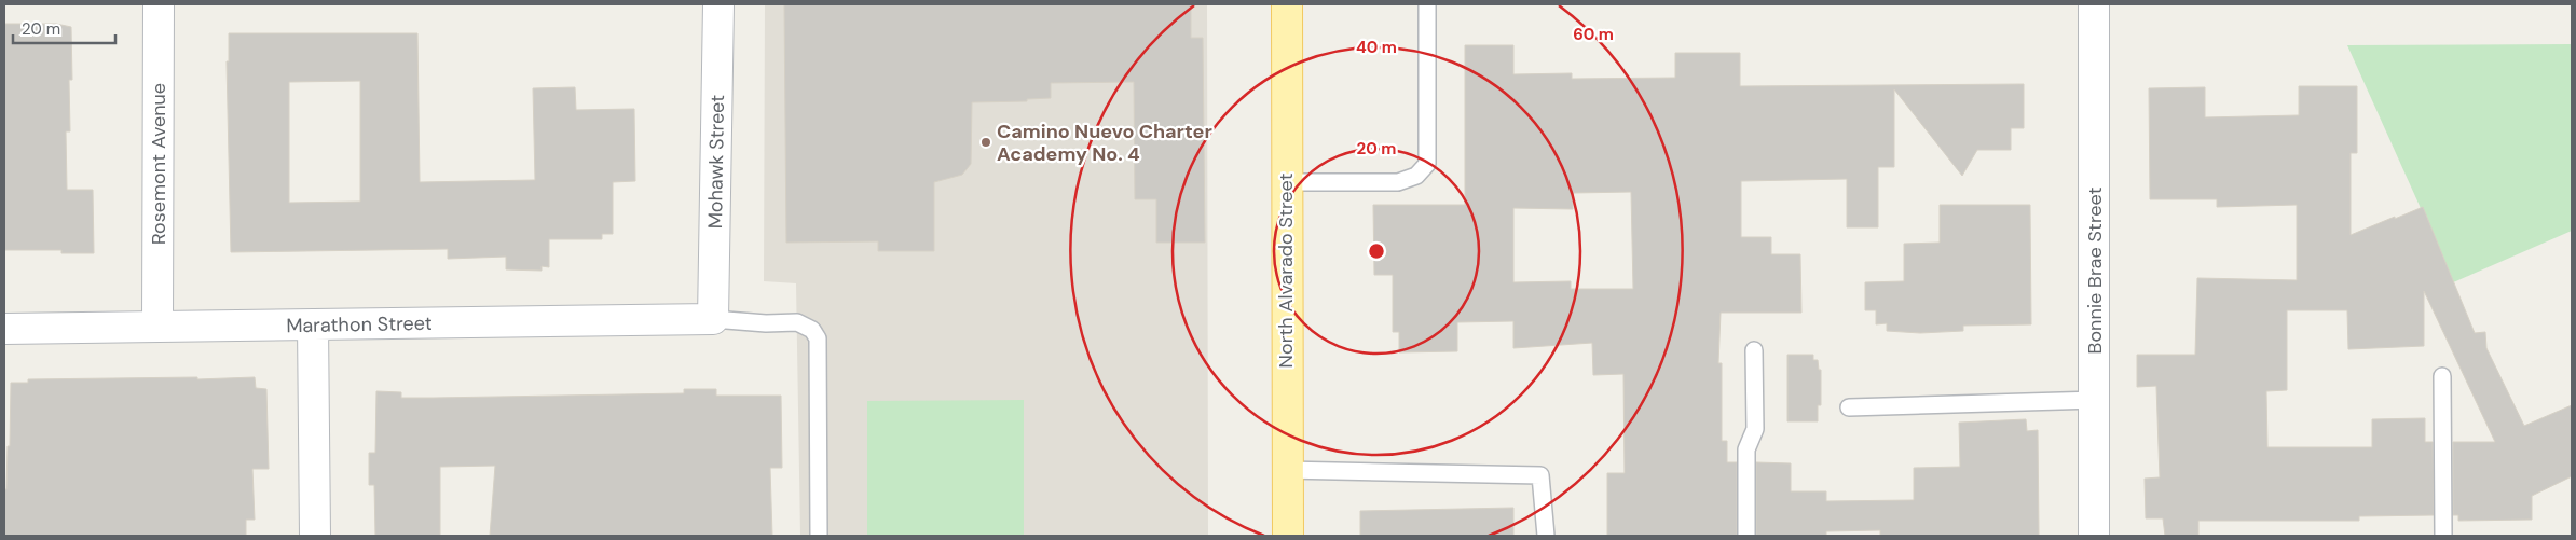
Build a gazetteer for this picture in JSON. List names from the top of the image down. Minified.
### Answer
{"streets":{"main road":["North Alvarado Street"],"street":["Mohawk Street","Rosemont Avenue","Bonnie Brae Street","Marathon Street"]},"crossings":[["Mohawk Street","Marathon Street"],["Rosemont Avenue","Marathon Street"]],"places":["Camino Nuevo Charter Academy No. 4"],"scale_bar":"20 m","rings":["60 m","40 m","20 m"]}
